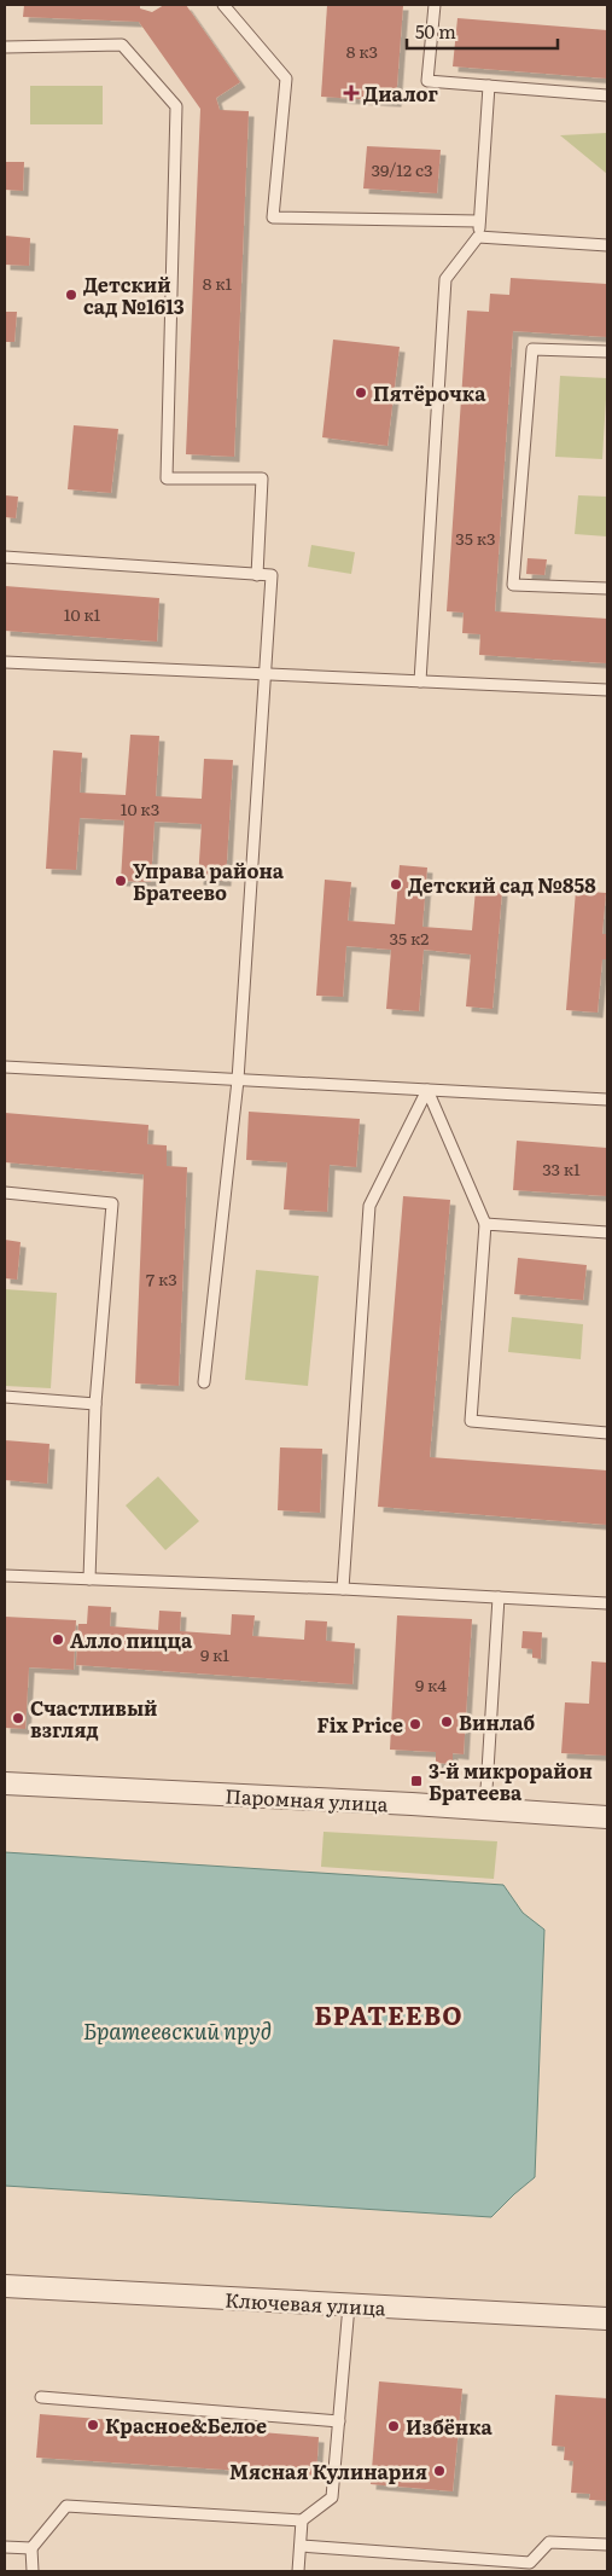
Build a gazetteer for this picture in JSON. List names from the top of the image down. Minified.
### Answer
{"streets":{"street":["Паромная улица","Ключевая улица"]},"districts":["БРАТЕЕВО"],"water":["Братеевский пруд"],"places":{"health":["Диалог"],"other":["Детский сад №1613","Пятёрочка","Управа района Братеево","Детский сад №858","Алло пицца","Счастливый взгляд","Винлаб","Fix Price","Красное&Белое","Избёнка","Мясная Кулинария"],"transit":["3-й микрорайон Братеева"]},"house_numbers":["8 к3","39/12 с3","8 к1","35 к3","10 к1","10 к3","35 к2","33 к1","7 к3","9 к1","9 к4"],"scale_bar":"50 m"}
